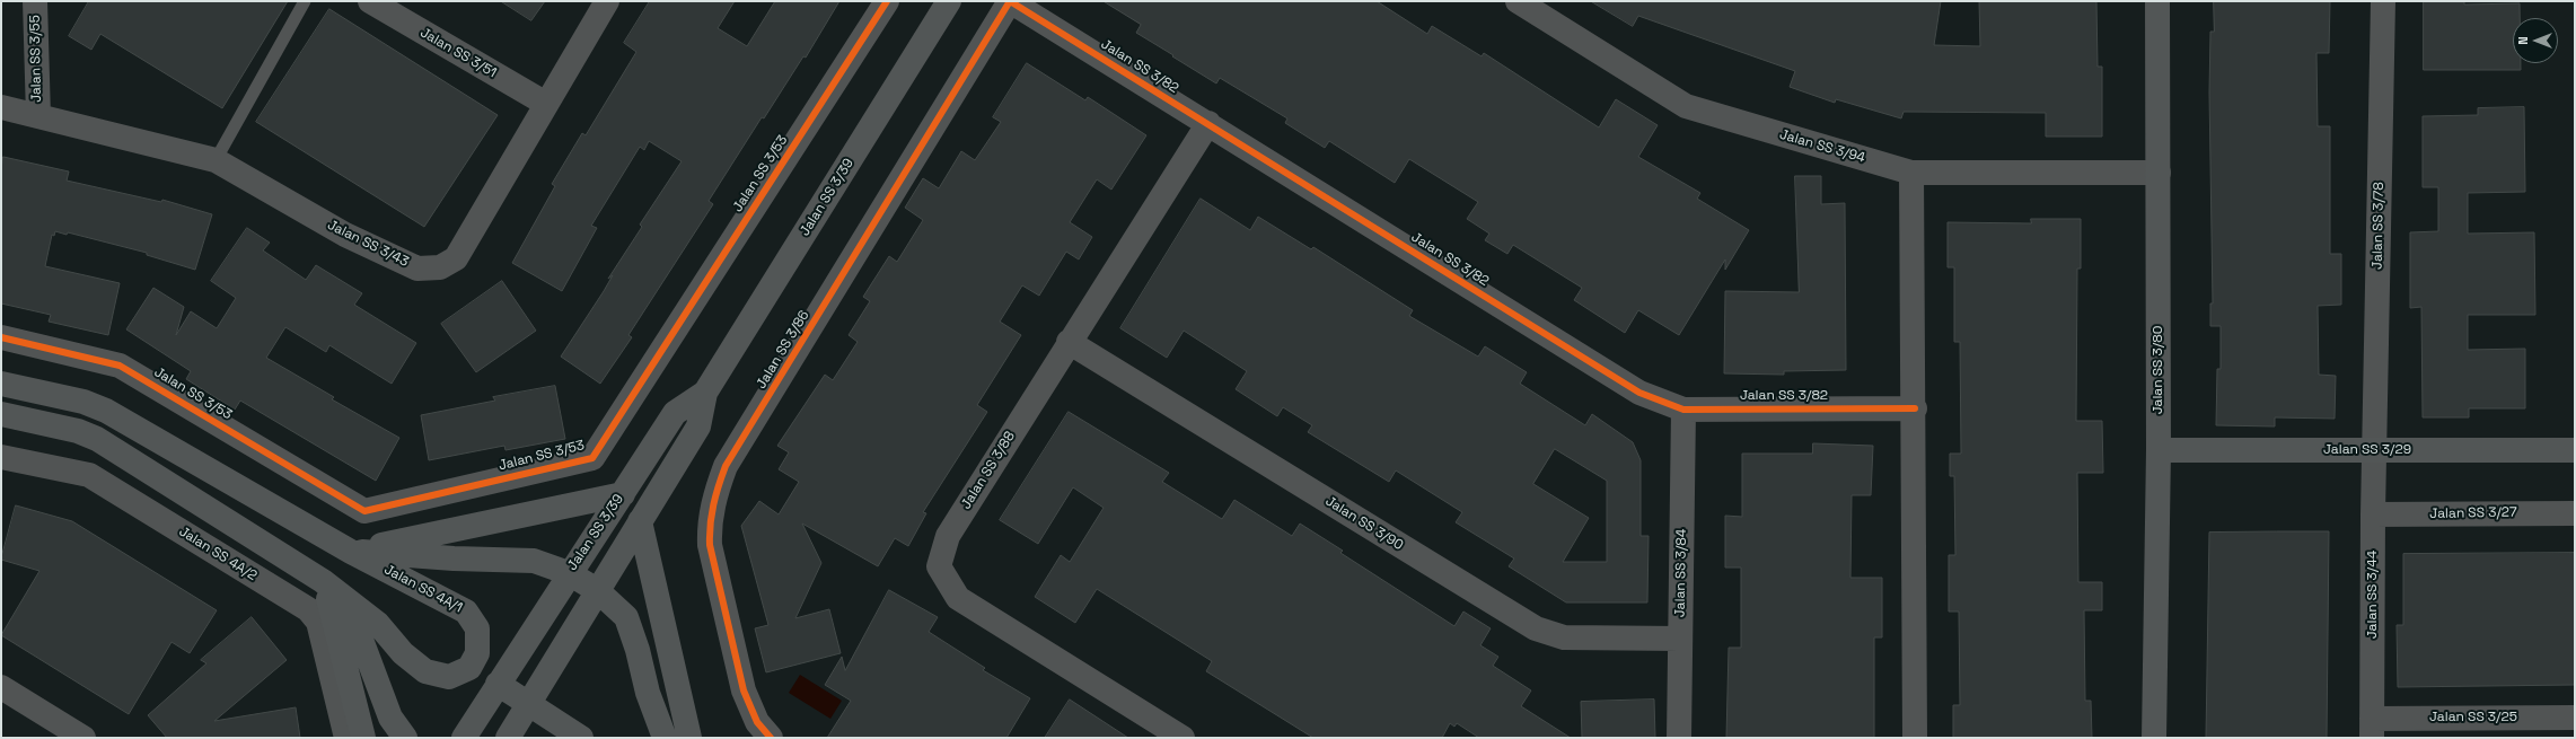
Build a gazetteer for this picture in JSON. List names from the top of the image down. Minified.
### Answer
{"streets":{"main road":["Jalan SS 3/39","Jalan SS 3/80","Jalan SS 3/29","Jalan SS 4A/1"],"street":["Jalan SS 3/51","Jalan SS 3/55","Jalan SS 3/82","Jalan SS 3/94","Jalan SS 3/53","Jalan SS 3/78","Jalan SS 3/43","Jalan SS 3/86","Jalan SS 3/88","Jalan SS 3/27","Jalan SS 3/90","Jalan SS 4A/2","Jalan SS 3/84","Jalan SS 3/44","Jalan SS 3/25"]},"crossings":[["Jalan SS 3/51","Jalan SS 3/43"],["Jalan SS 3/55","Jalan SS 3/43"],["Jalan SS 3/82","Jalan SS 3/86"],["Jalan SS 3/82","Jalan SS 3/88"],["Jalan SS 3/82","Jalan SS 3/84"],["Jalan SS 3/94","Jalan SS 3/80"],["Jalan SS 3/78","Jalan SS 3/29"],["Jalan SS 3/78","Jalan SS 3/44"],["Jalan SS 3/80","Jalan SS 3/29"],["Jalan SS 3/29","Jalan SS 3/44"],["Jalan SS 3/88","Jalan SS 3/90"],["Jalan SS 3/27","Jalan SS 3/44"],["Jalan SS 3/90","Jalan SS 3/84"],["Jalan SS 3/44","Jalan SS 3/25"]],"north":"left"}
